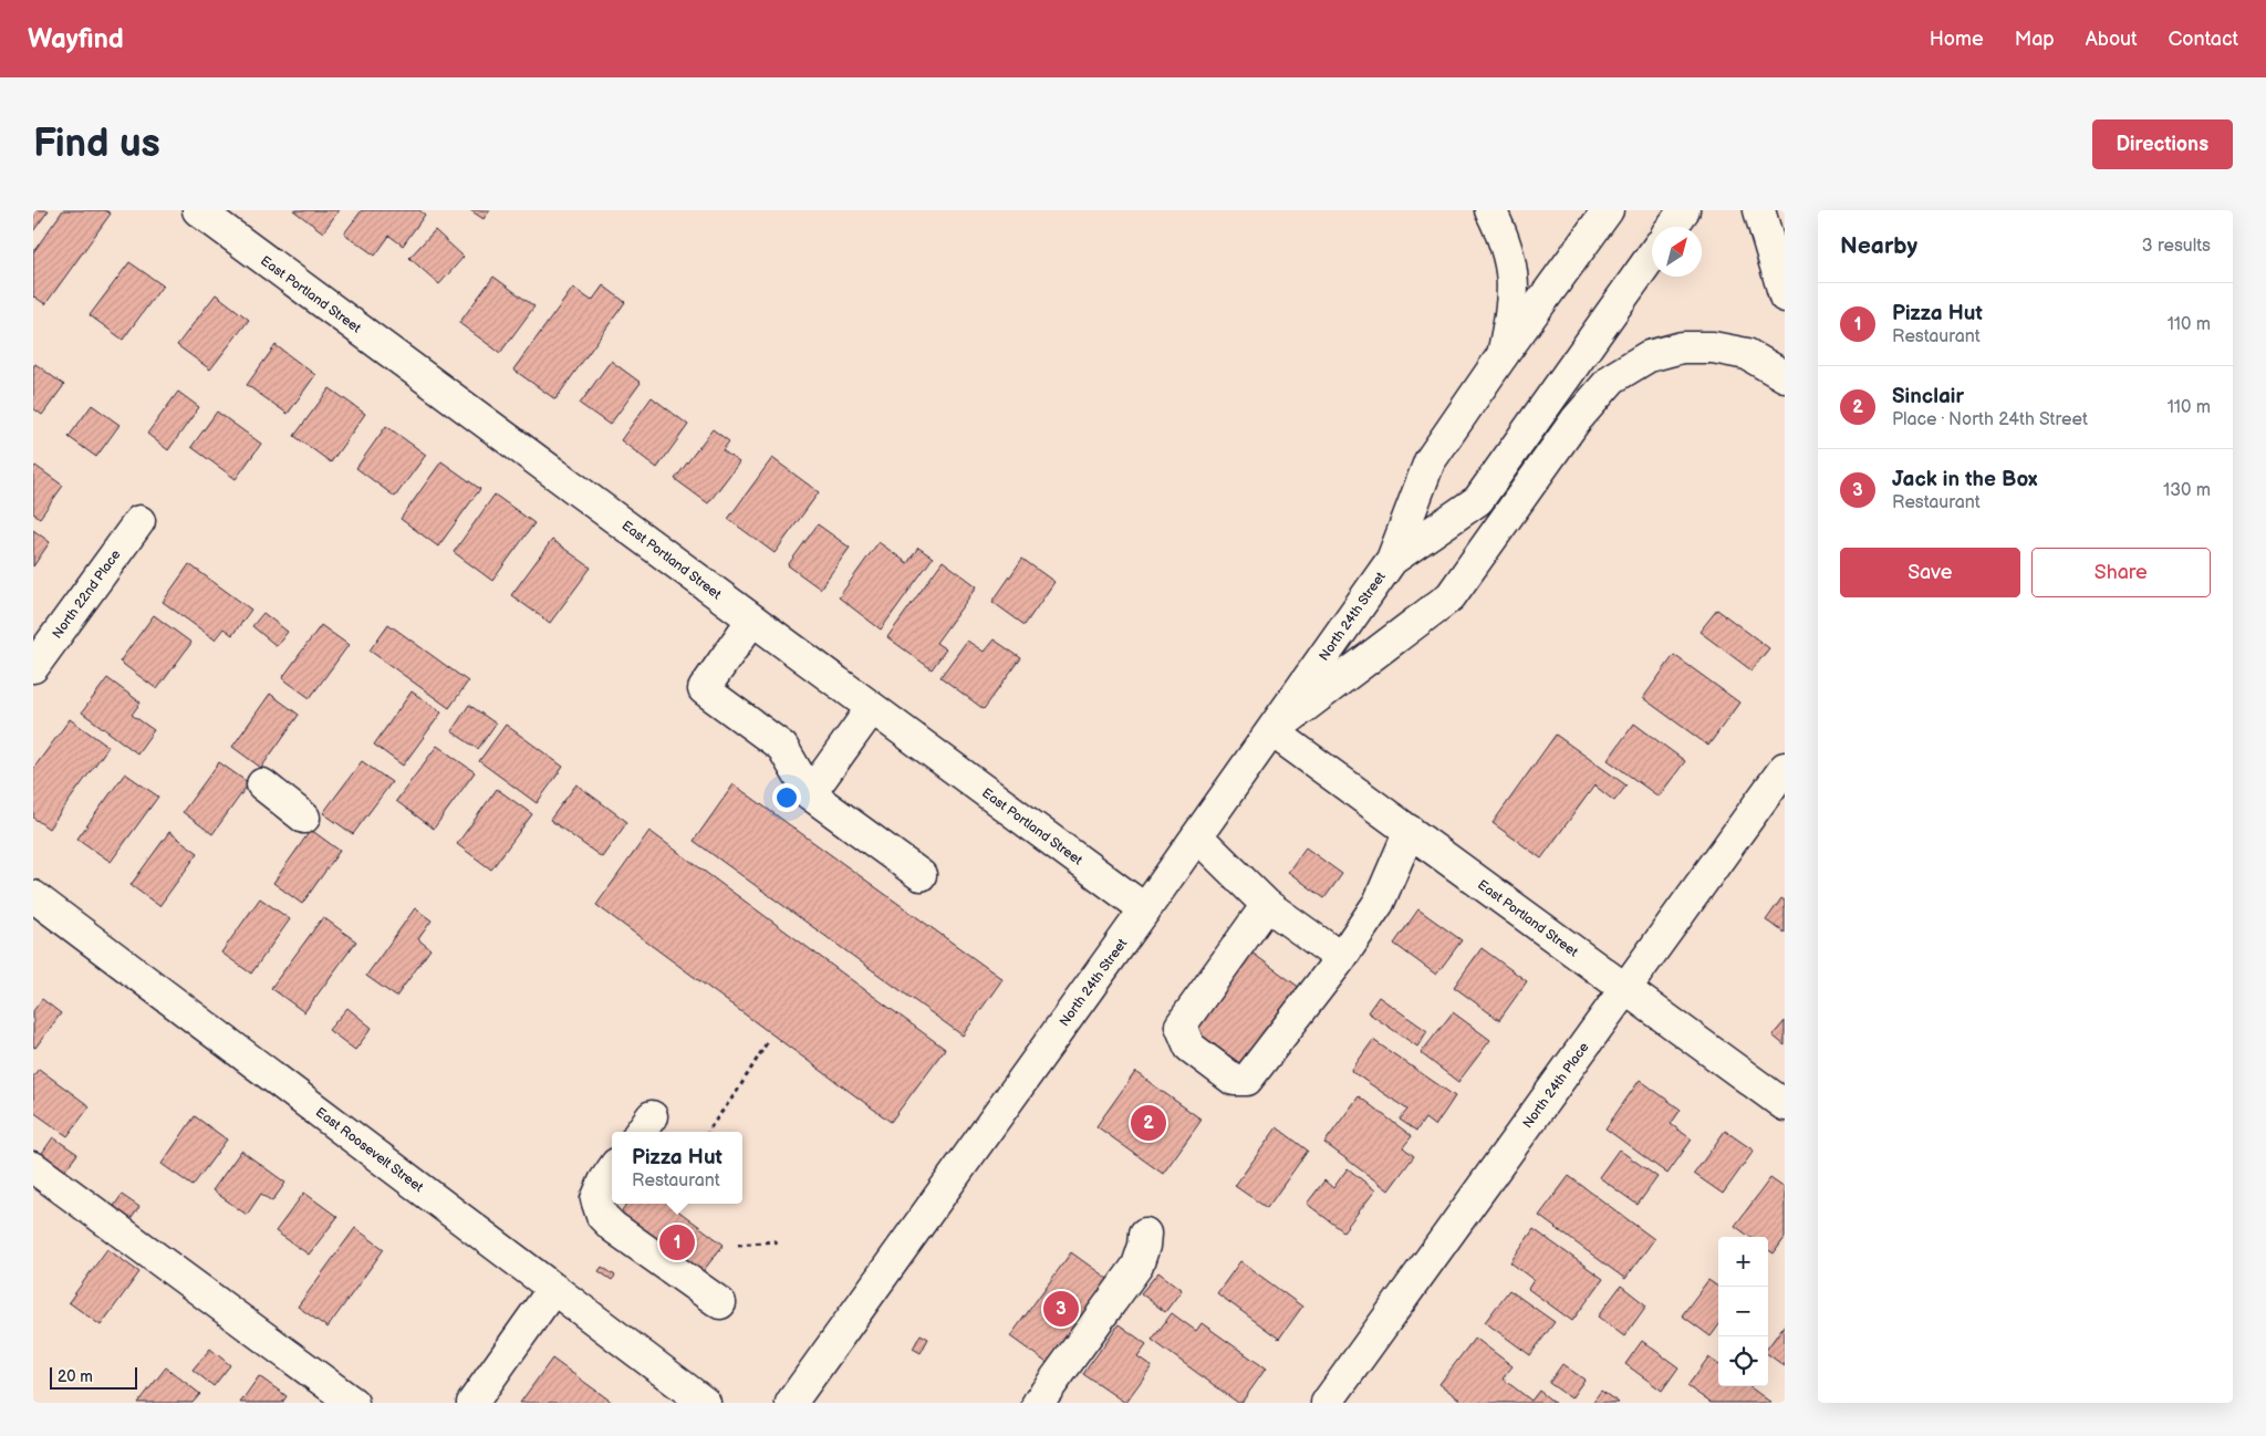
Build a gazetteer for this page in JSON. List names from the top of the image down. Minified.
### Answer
{"streets":{"main road":["East Portland Street","North 22nd Place","North 24th Street","North 24th Place","East Roosevelt Street"]},"crossings":[["East Portland Street","North 24th Street"],["East Portland Street","North 24th Place"]],"scale_bar":"20 m","north":"top right","page":{"header":"Wayfind","nav":["Home","Map","About","Contact"],"buttons":["Directions",["Save","Share"]],"title":"Find us","heading":["Nearby","3 results"],"list":[{"mark":"1","name":"Pizza Hut","note":"Restaurant","value":"110 m"},{"mark":"2","name":"Sinclair","note":"Place · North 24th Street","value":"110 m"},{"mark":"3","name":"Jack in the Box","note":"Restaurant","value":"130 m"}],"pins":["2","1","3"],"popup":["Pizza Hut","Restaurant"],"map_buttons":["+","−"],"scale":"20 m"}}
